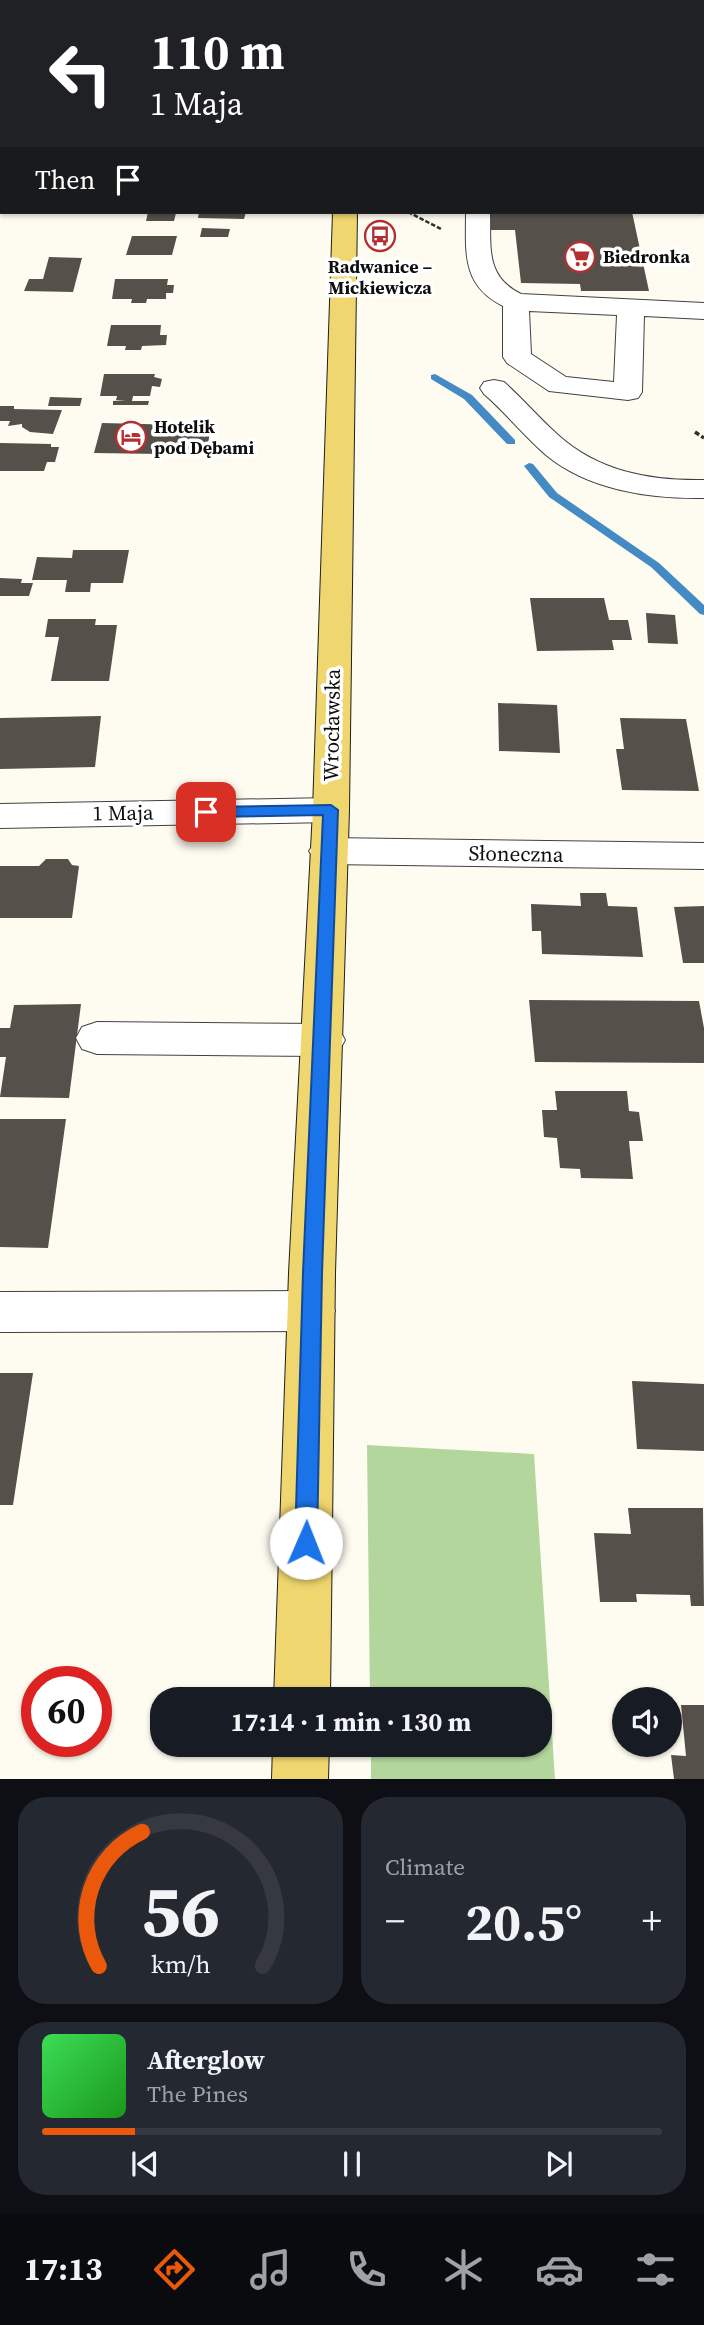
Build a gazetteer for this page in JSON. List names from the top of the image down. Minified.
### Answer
{"streets":{"main road":["Wrocławska"],"street":["1 Maja","Słoneczna"]},"crossings":[["Wrocławska","1 Maja"],["Wrocławska","Słoneczna"]],"places":{"bus stop":["Radwanice – Mickiewicza"],"supermarket":["Biedronka"],"hotel":["Hotelik pod Dębami"]},"page":{"turn":["110 m","1 Maja"],"then":"Then","limit":"60","trip":"17:14 · 1 min · 130 m","tile":"Climate","heat":["−","20.5°","+"],"song":["Afterglow","The Pines"],"tabs":"17:13","gauge":["56","km/h"]}}
